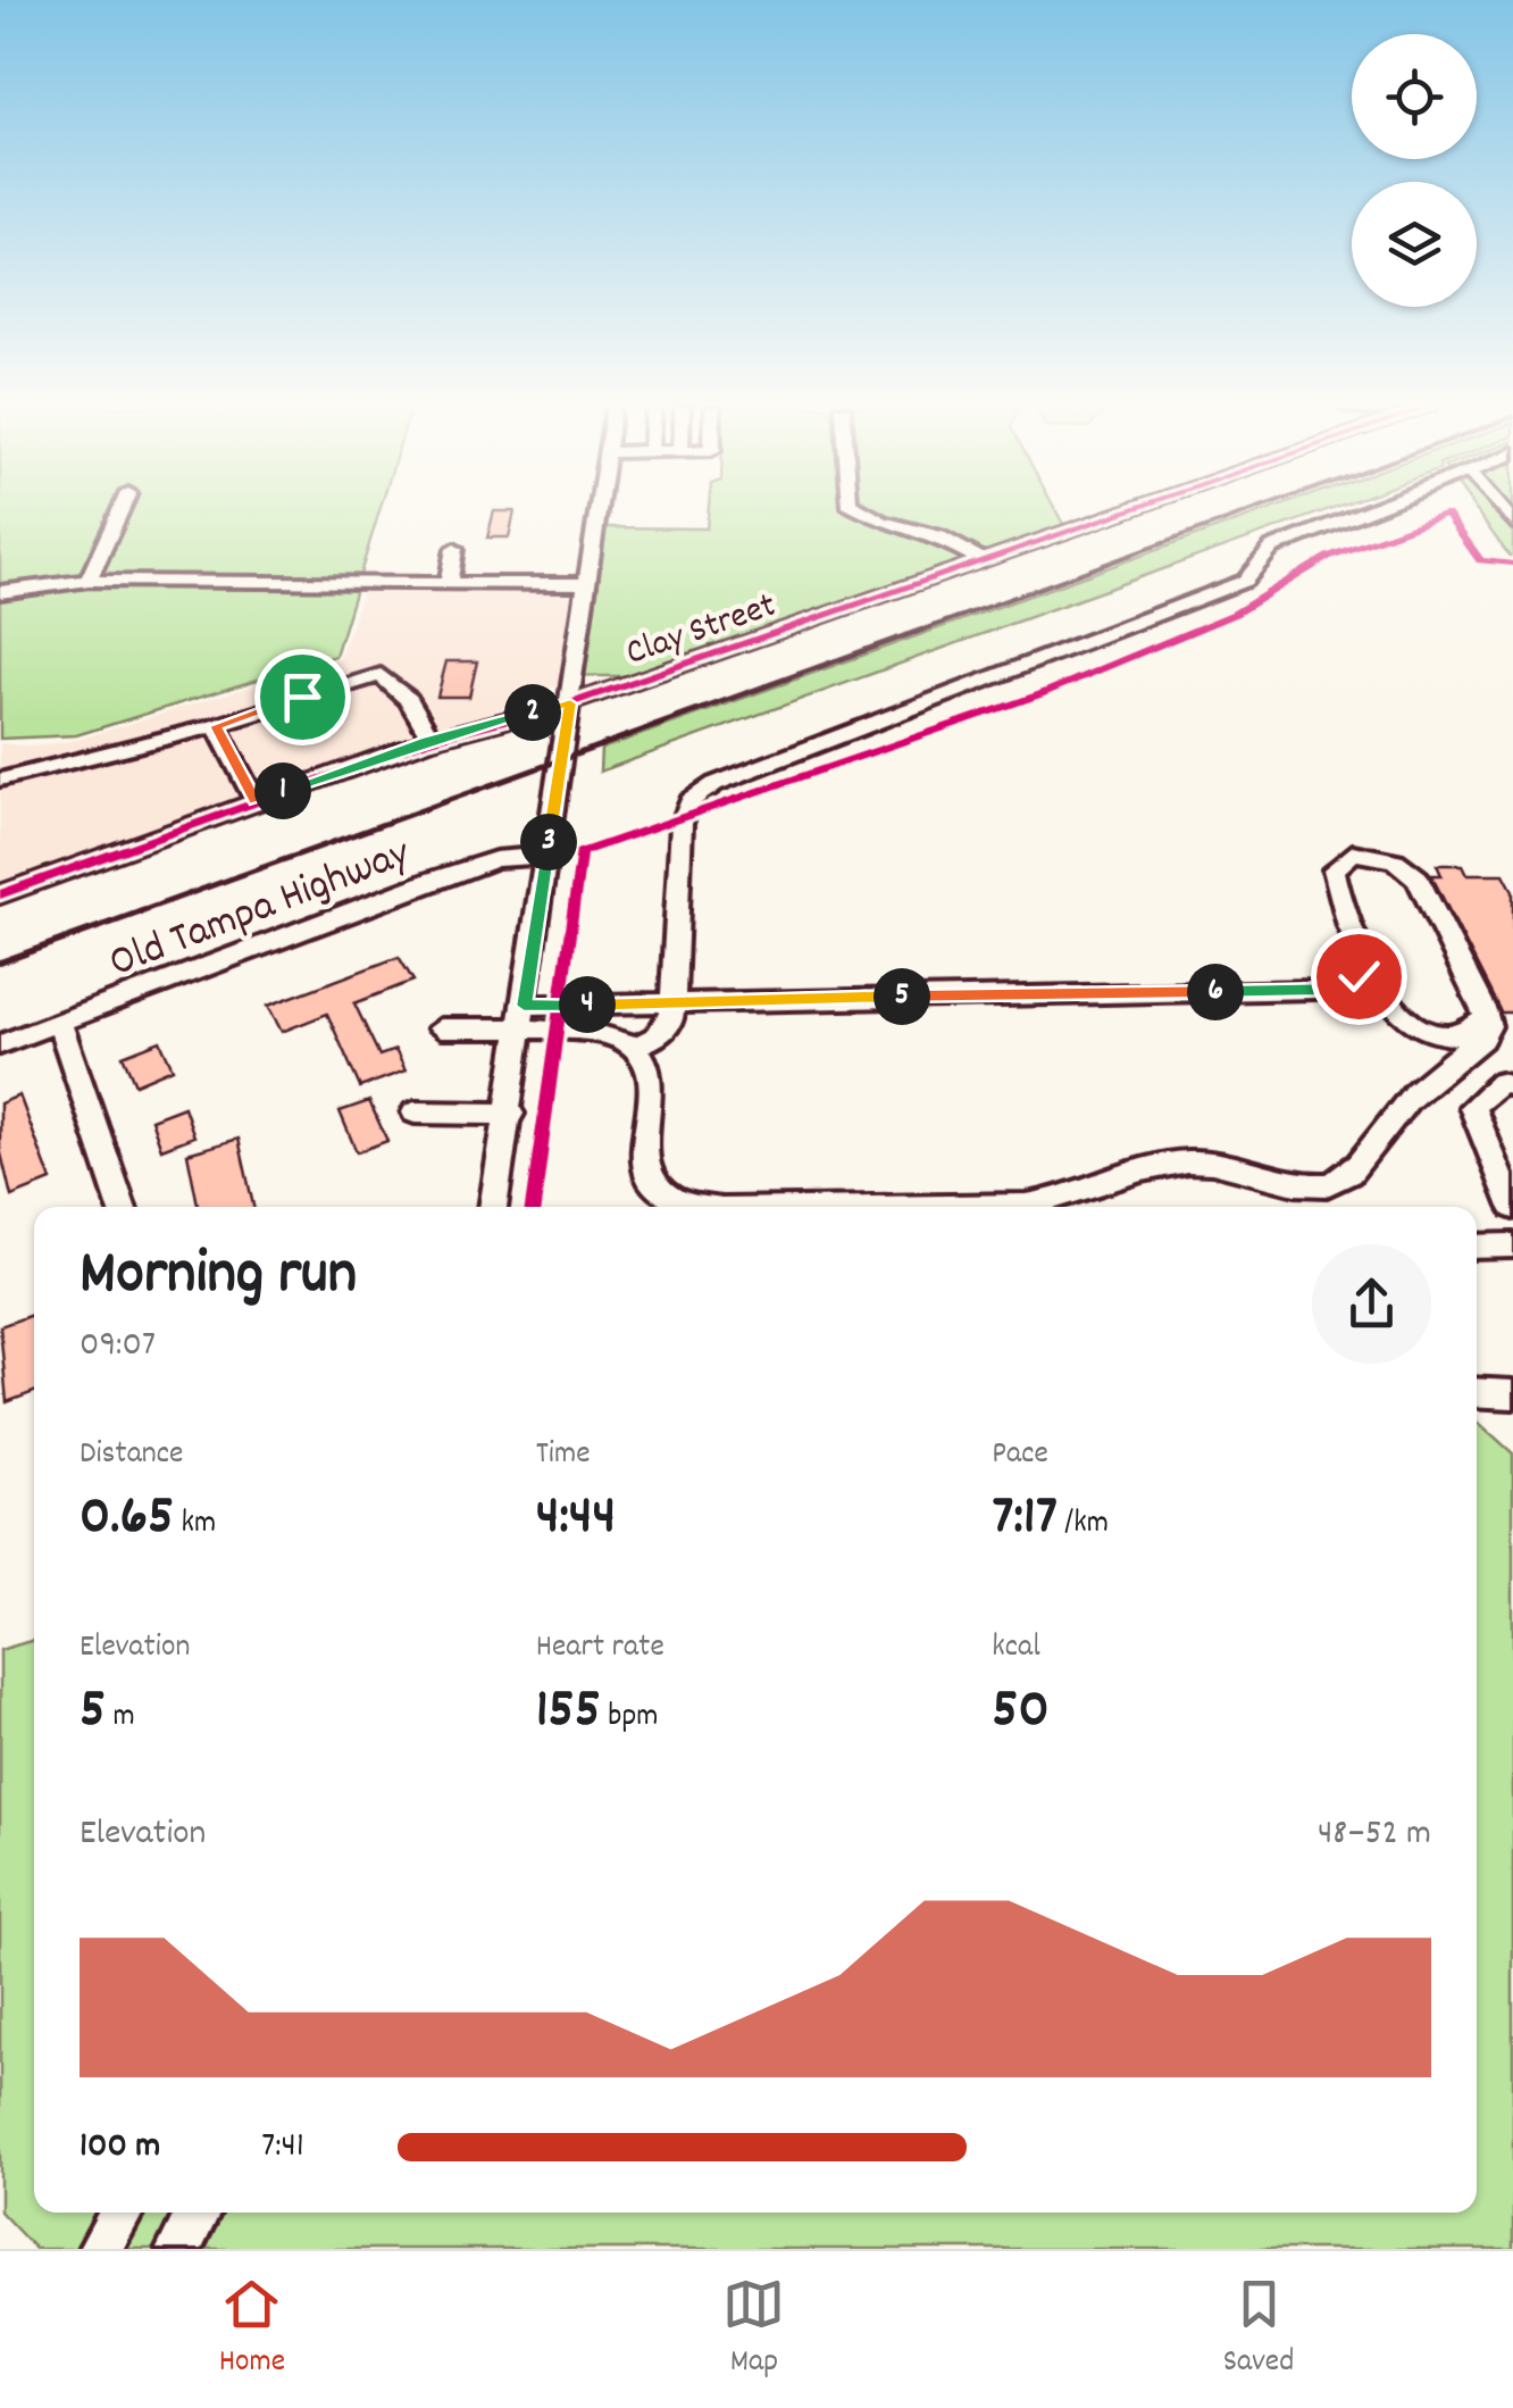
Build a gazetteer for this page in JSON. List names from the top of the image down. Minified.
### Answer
{"streets":{"street":["Clay Street","Old Tampa Highway"]},"page":{"pins":["2","1","3","6","5","4"],"heading":["Morning run","09:07"],"stats":[["Distance","0.65 km"],["Time","4:44"],["Pace","7:17 /km"],["Elevation","5 m"],["Heart rate","155 bpm"],["kcal","50"]],"chart":["Elevation","48–52 m"],"list":[{"name":"100 m","note":"7:41"}],"tabs":["Home","Map","Saved"]}}
